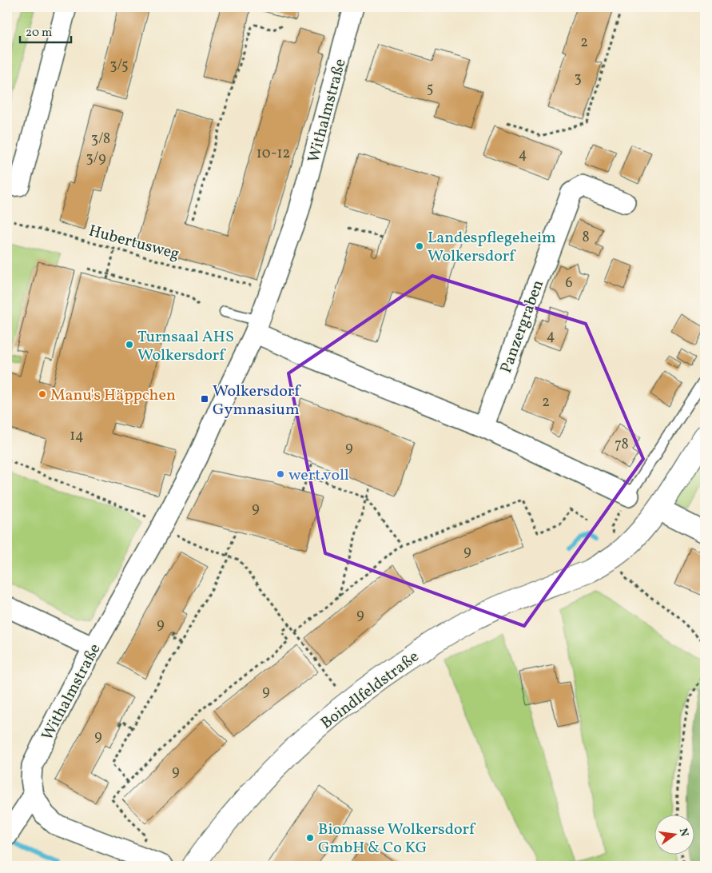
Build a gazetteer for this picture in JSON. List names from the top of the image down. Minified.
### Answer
{"streets":{"street":["Withalmstraße","Panzergraben","Boindlfeldstraße"],"path":["Hubertusweg"]},"places":{"other":["Landespflegeheim Wolkersdorf","Turnsaal AHS Wolkersdorf","Manu's Häppchen","wert.voll","Biomasse Wolkersdorf GmbH & Co KG"],"transit":["Wolkersdorf Gymnasium"]},"house_numbers":["2","3/5","3","5","3/8","10-12","4","3/9","8","6","4","2","14","78","9","9","9","9","9","9","9","9"],"scale_bar":"20 m","north":"right"}
